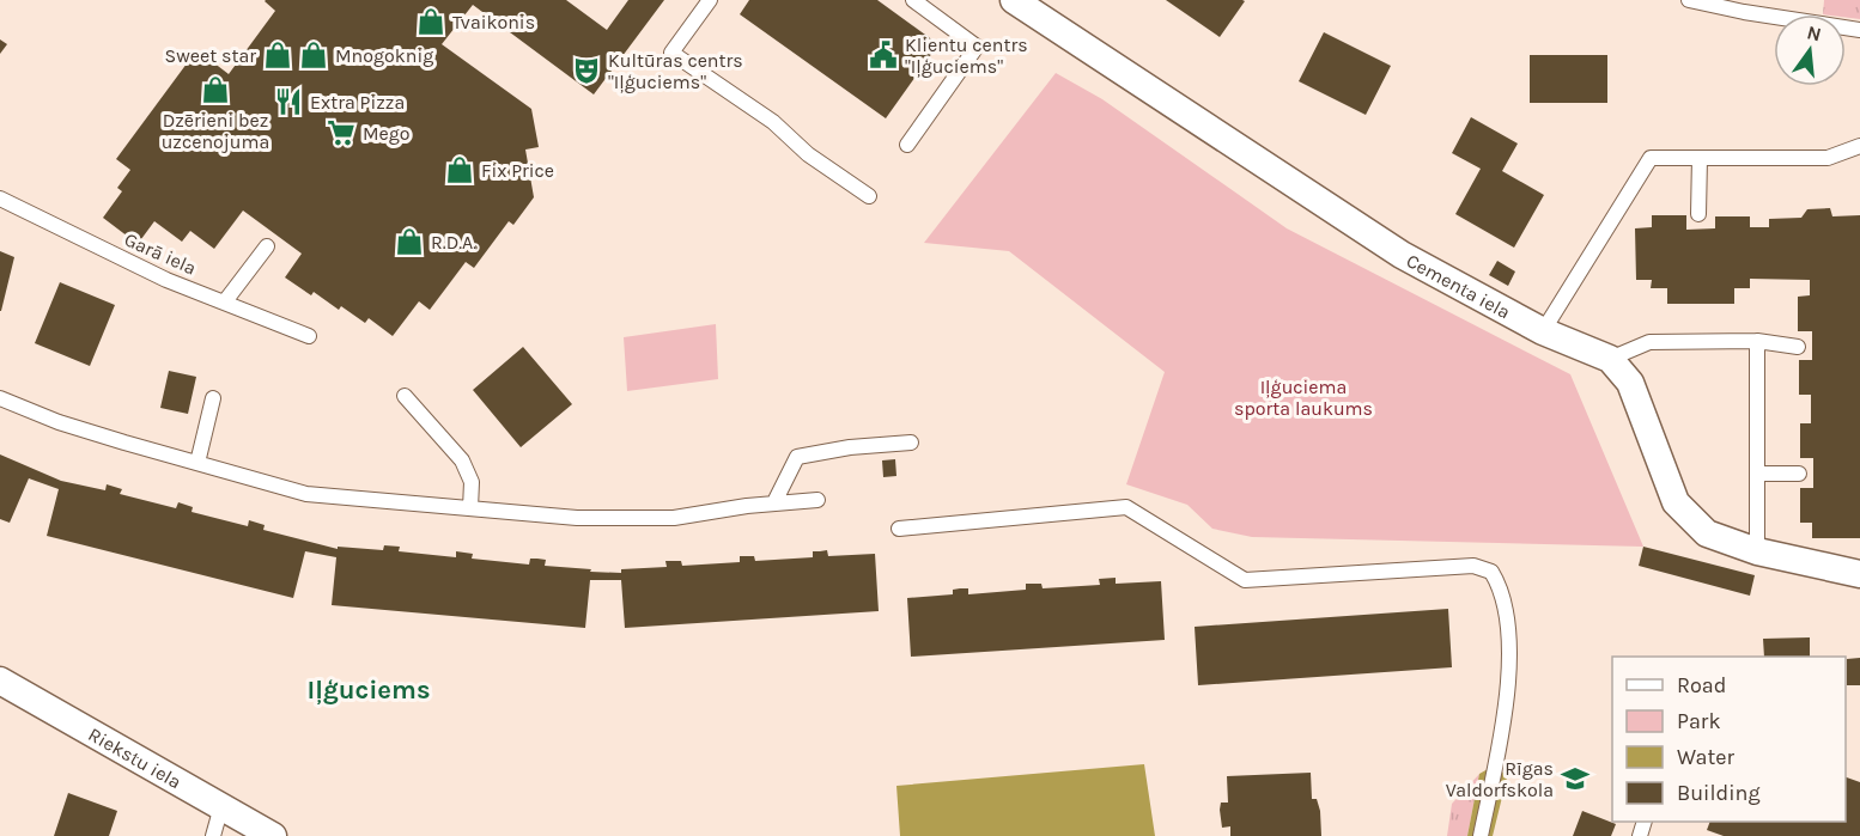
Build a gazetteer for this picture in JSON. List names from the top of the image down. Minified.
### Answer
{"streets":{"street":["Cementa iela","Riekstu iela"],"lane":["Garā iela"]},"districts":["Iļģuciems"],"parks":["Iļģuciema sporta laukums"],"places":{"shop":["Tvaikonis","Sweet star","Mnogoknig","Dzērieni bez uzcenojuma","Fix Price","R.D.A."],"public building":["Klientu centrs \"Iļģuciems\""],"theatre":["Kultūras centrs \"Iļģuciems\""],"restaurant":["Extra Pizza"],"supermarket":["Mego"],"school or university":["Rīgas Valdorfskola"]},"legend":["Road","Park","Water","Building"],"north":"top"}
